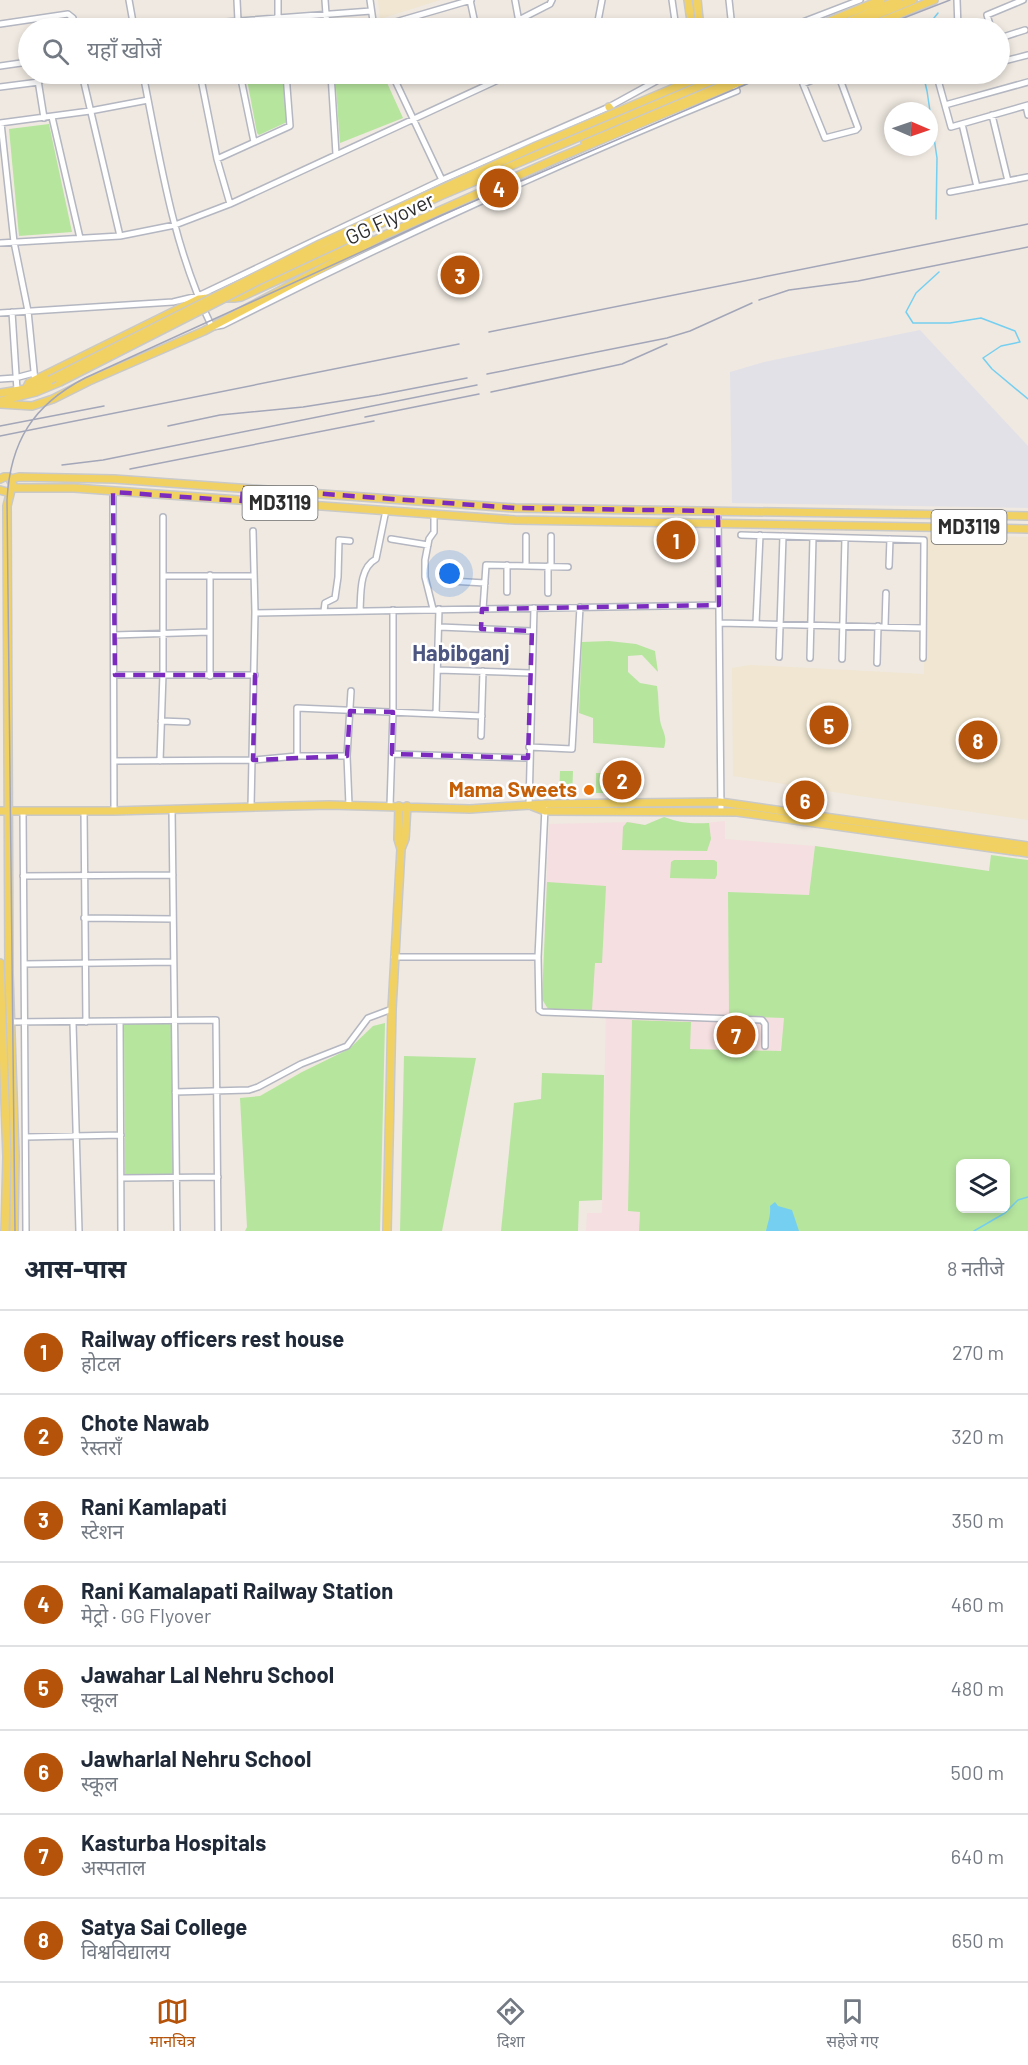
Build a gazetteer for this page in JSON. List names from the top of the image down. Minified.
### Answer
{"streets":{"main road":["GG Flyover","MD3119"]},"districts":["Habibganj"],"places":["Mama Sweets"],"north":"right","page":{"search":"यहाँ खोजें","pins":["4","3","1","5","8","2","6","7"],"heading":["आस-पास","8 नतीजे"],"list":[{"mark":"1","name":"Railway officers rest house","note":"होटल","value":"270 m"},{"mark":"2","name":"Chote Nawab","note":"रेस्तराँ","value":"320 m"},{"mark":"3","name":"Rani Kamlapati","note":"स्टेशन","value":"350 m"},{"mark":"4","name":"Rani Kamalapati Railway Station","note":"मेट्रो · GG Flyover","value":"460 m"},{"mark":"5","name":"Jawahar Lal Nehru School","note":"स्कूल","value":"480 m"},{"mark":"6","name":"Jawharlal Nehru School","note":"स्कूल","value":"500 m"},{"mark":"7","name":"Kasturba Hospitals","note":"अस्पताल","value":"640 m"},{"mark":"8","name":"Satya Sai College","note":"विश्वविद्यालय","value":"650 m"}],"nav":["मानचित्र","दिशा","सहेजे गए"]}}
